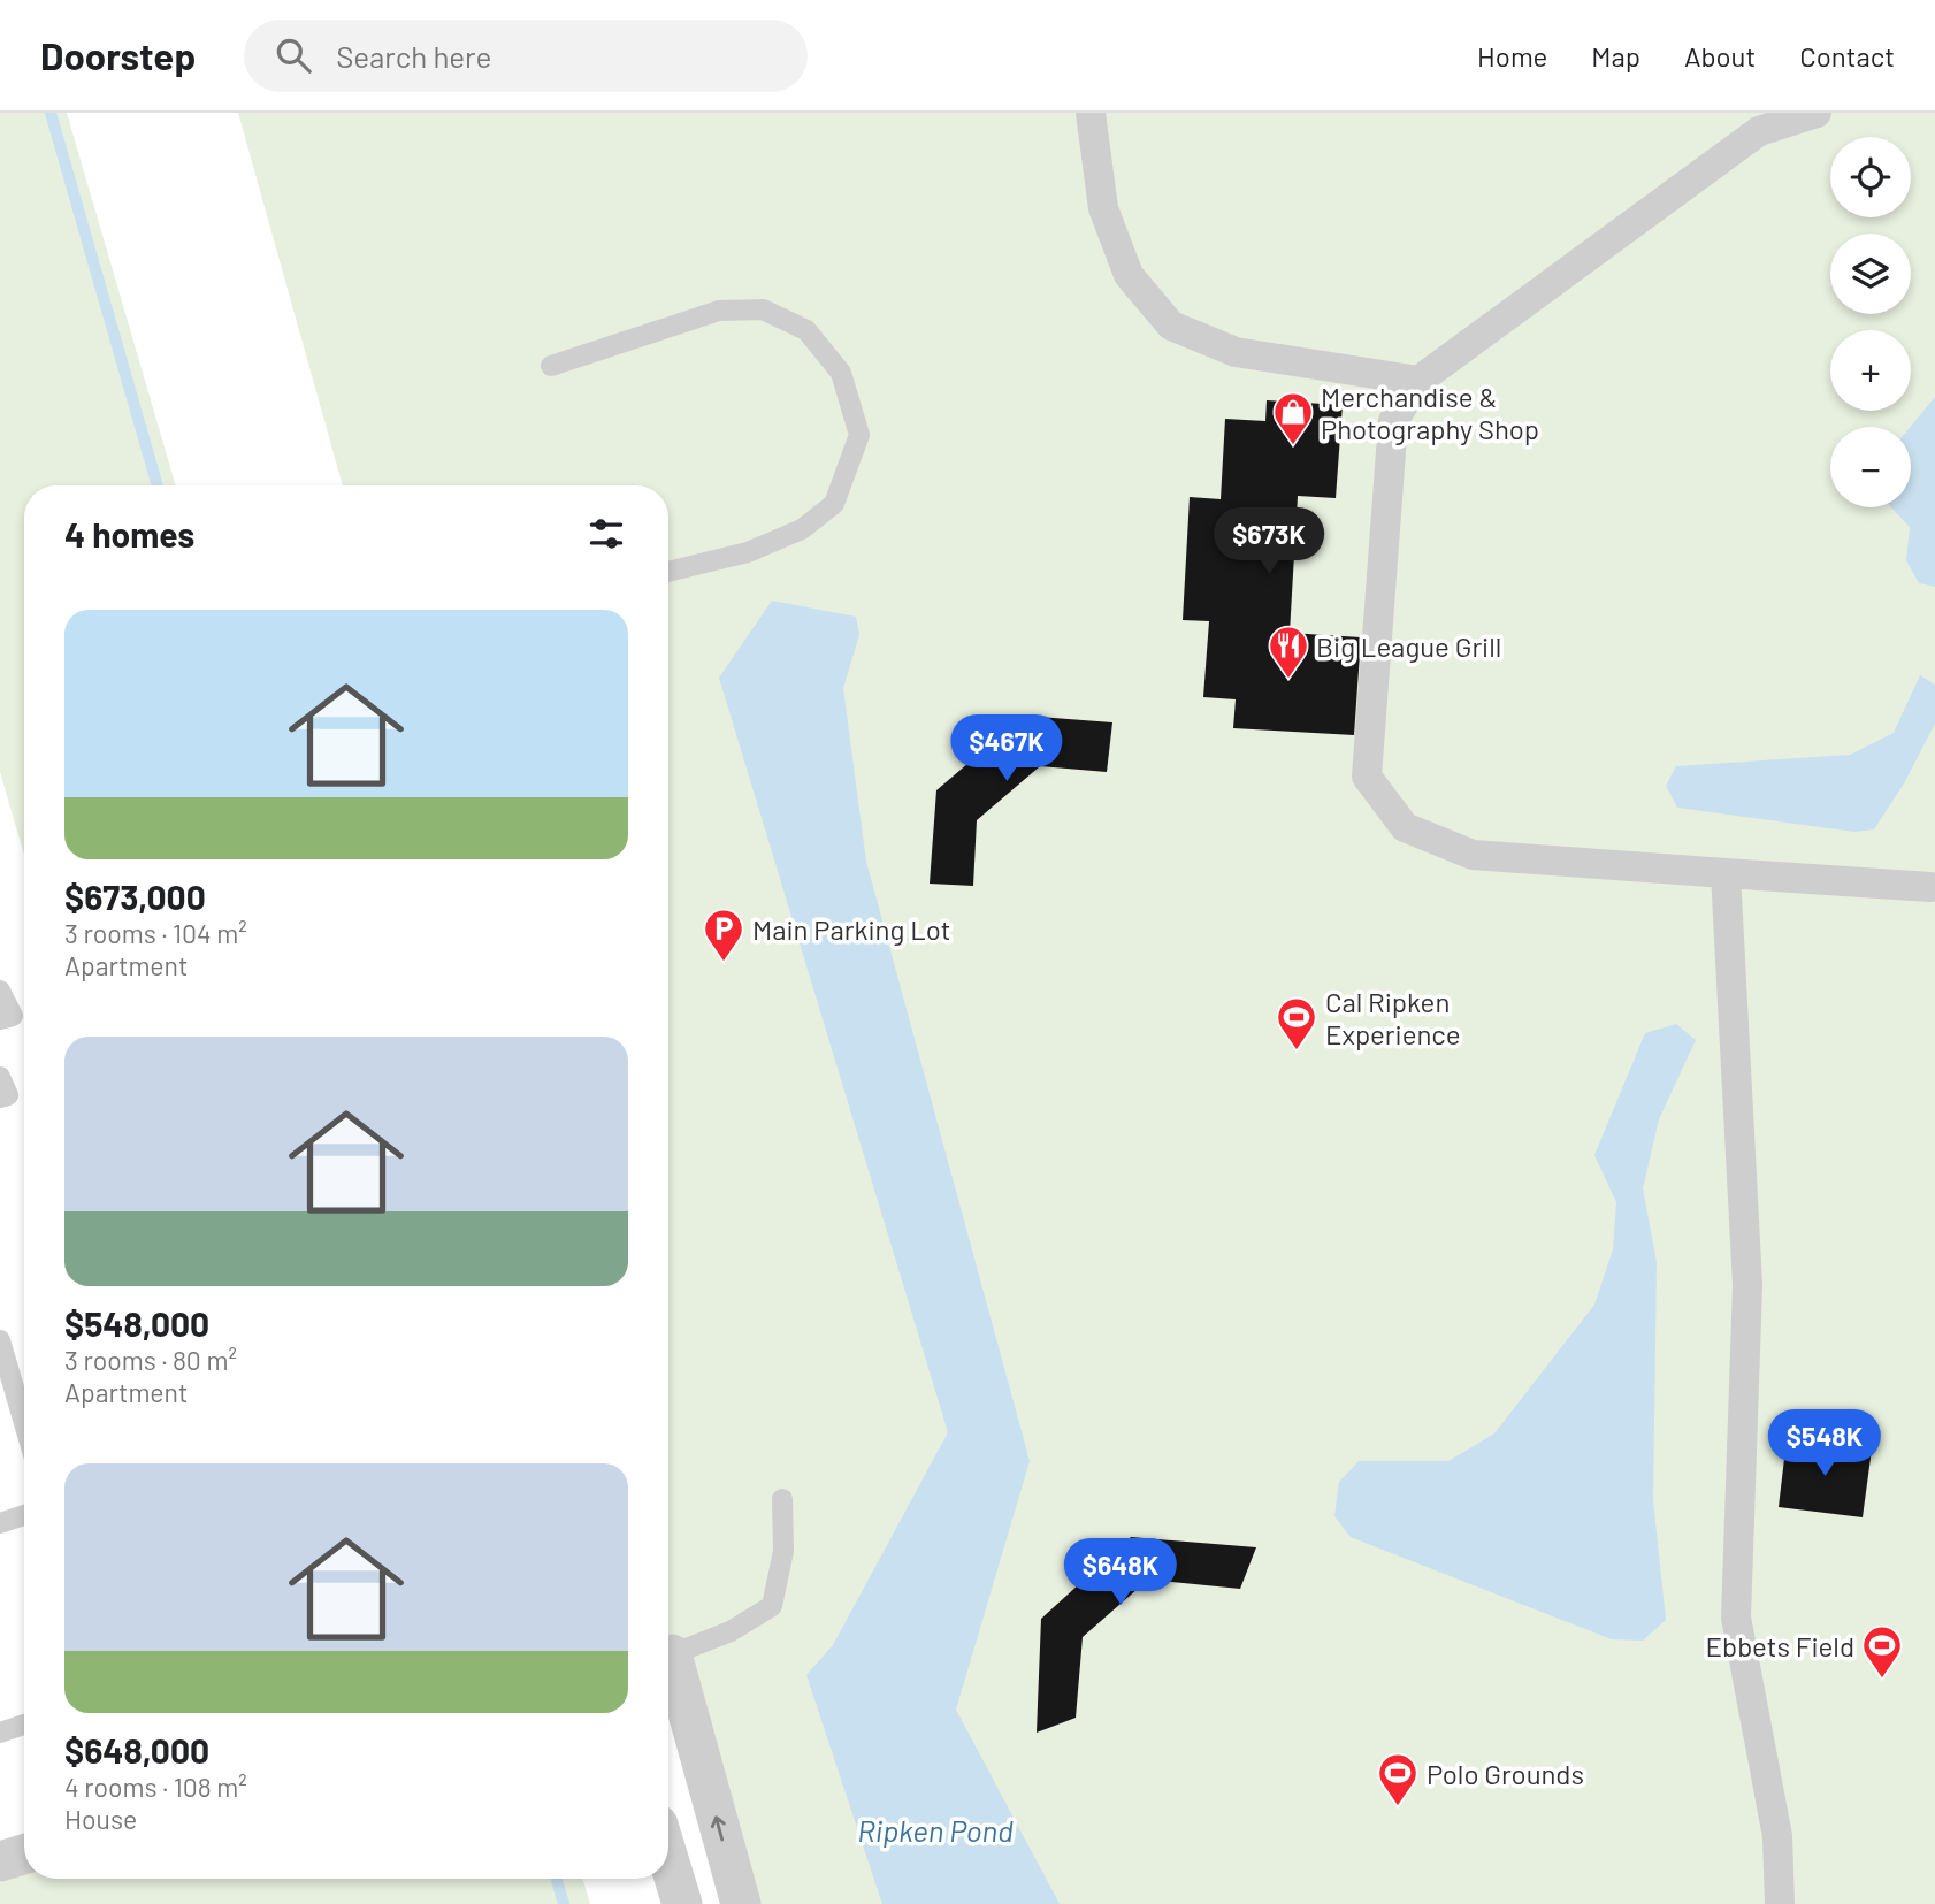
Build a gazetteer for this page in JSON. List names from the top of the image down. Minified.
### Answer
{"water":["Ripken Pond"],"places":{"shop":["Merchandise & Photography Shop"],"restaurant":["Big League Grill"],"parking":["Main Parking Lot"],"sports":["Cal Ripken Experience","Ebbets Field","Polo Grounds"]},"page":{"header":"Doorstep","search":"Search here","nav":["Home","Map","About","Contact"],"map_buttons":["+","−"],"heading":"4 homes","price":["$673K","$467K","$548K","$648K"],"list":[{"name":"$673,000","note":"3 rooms · 104 m² · Apartment"},{"name":"$548,000","note":"3 rooms · 80 m² · Apartment"},{"name":"$648,000","note":"4 rooms · 108 m² · House"}]}}
